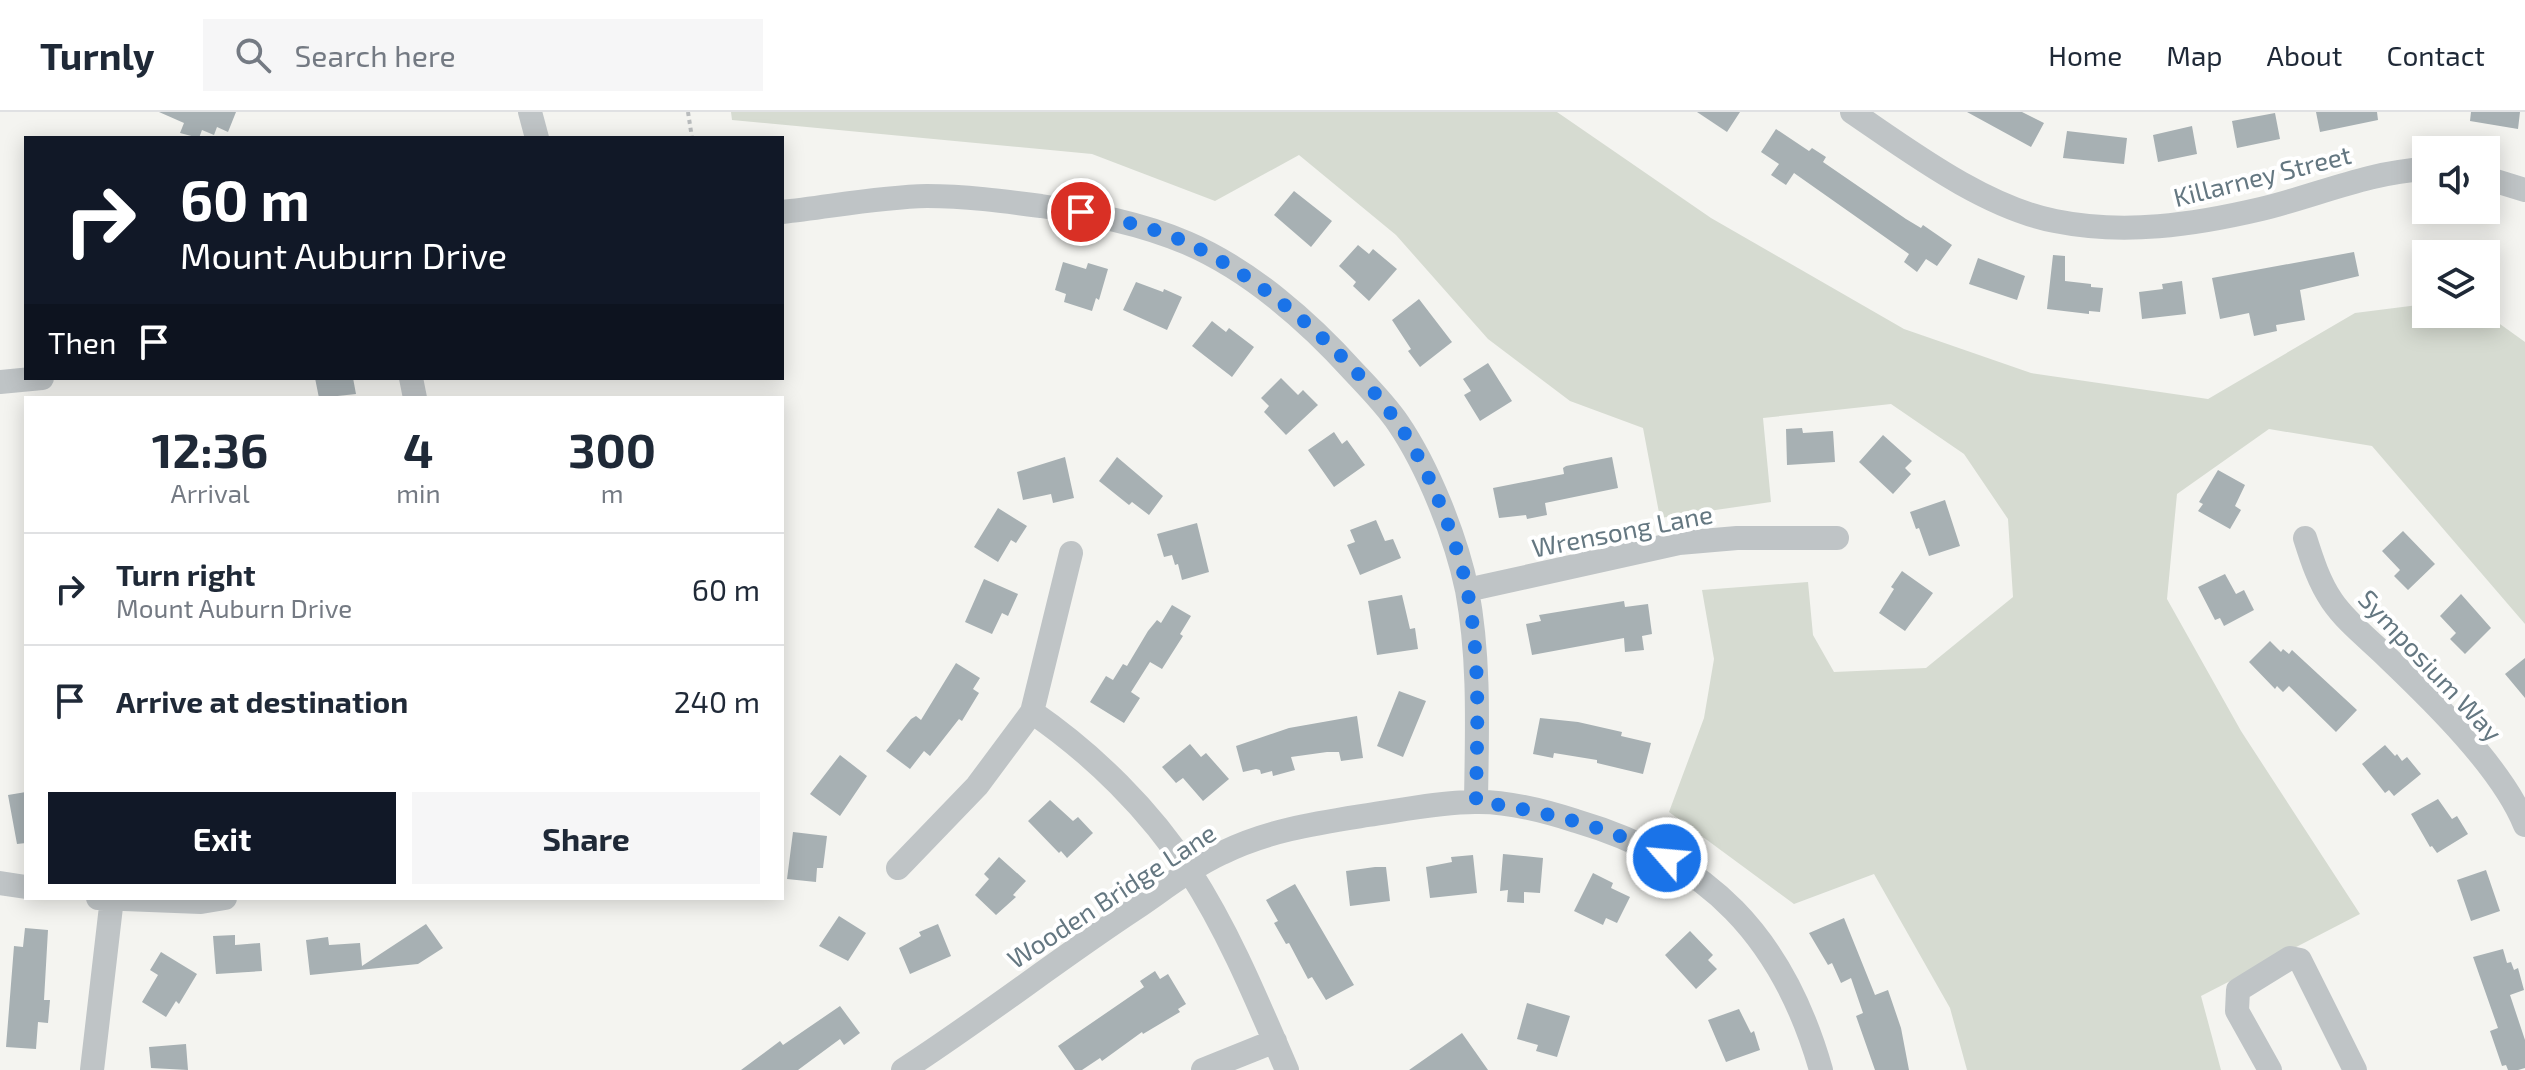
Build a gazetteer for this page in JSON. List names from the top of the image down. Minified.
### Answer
{"streets":{"street":["Killarney Street","Wrensong Lane","Symposium Way","Wooden Bridge Lane"]},"page":{"header":"Turnly","search":"Search here","nav":["Home","Map","About","Contact"],"turn":["60 m","Mount Auburn Drive"],"then":"Then","eta":["12:36","Arrival","4","min","300","m"],"list":[{"name":"Turn right","note":"Mount Auburn Drive","value":"60 m"},{"name":"Arrive at destination","value":"240 m"}],"buttons":["Exit","Share"]}}
